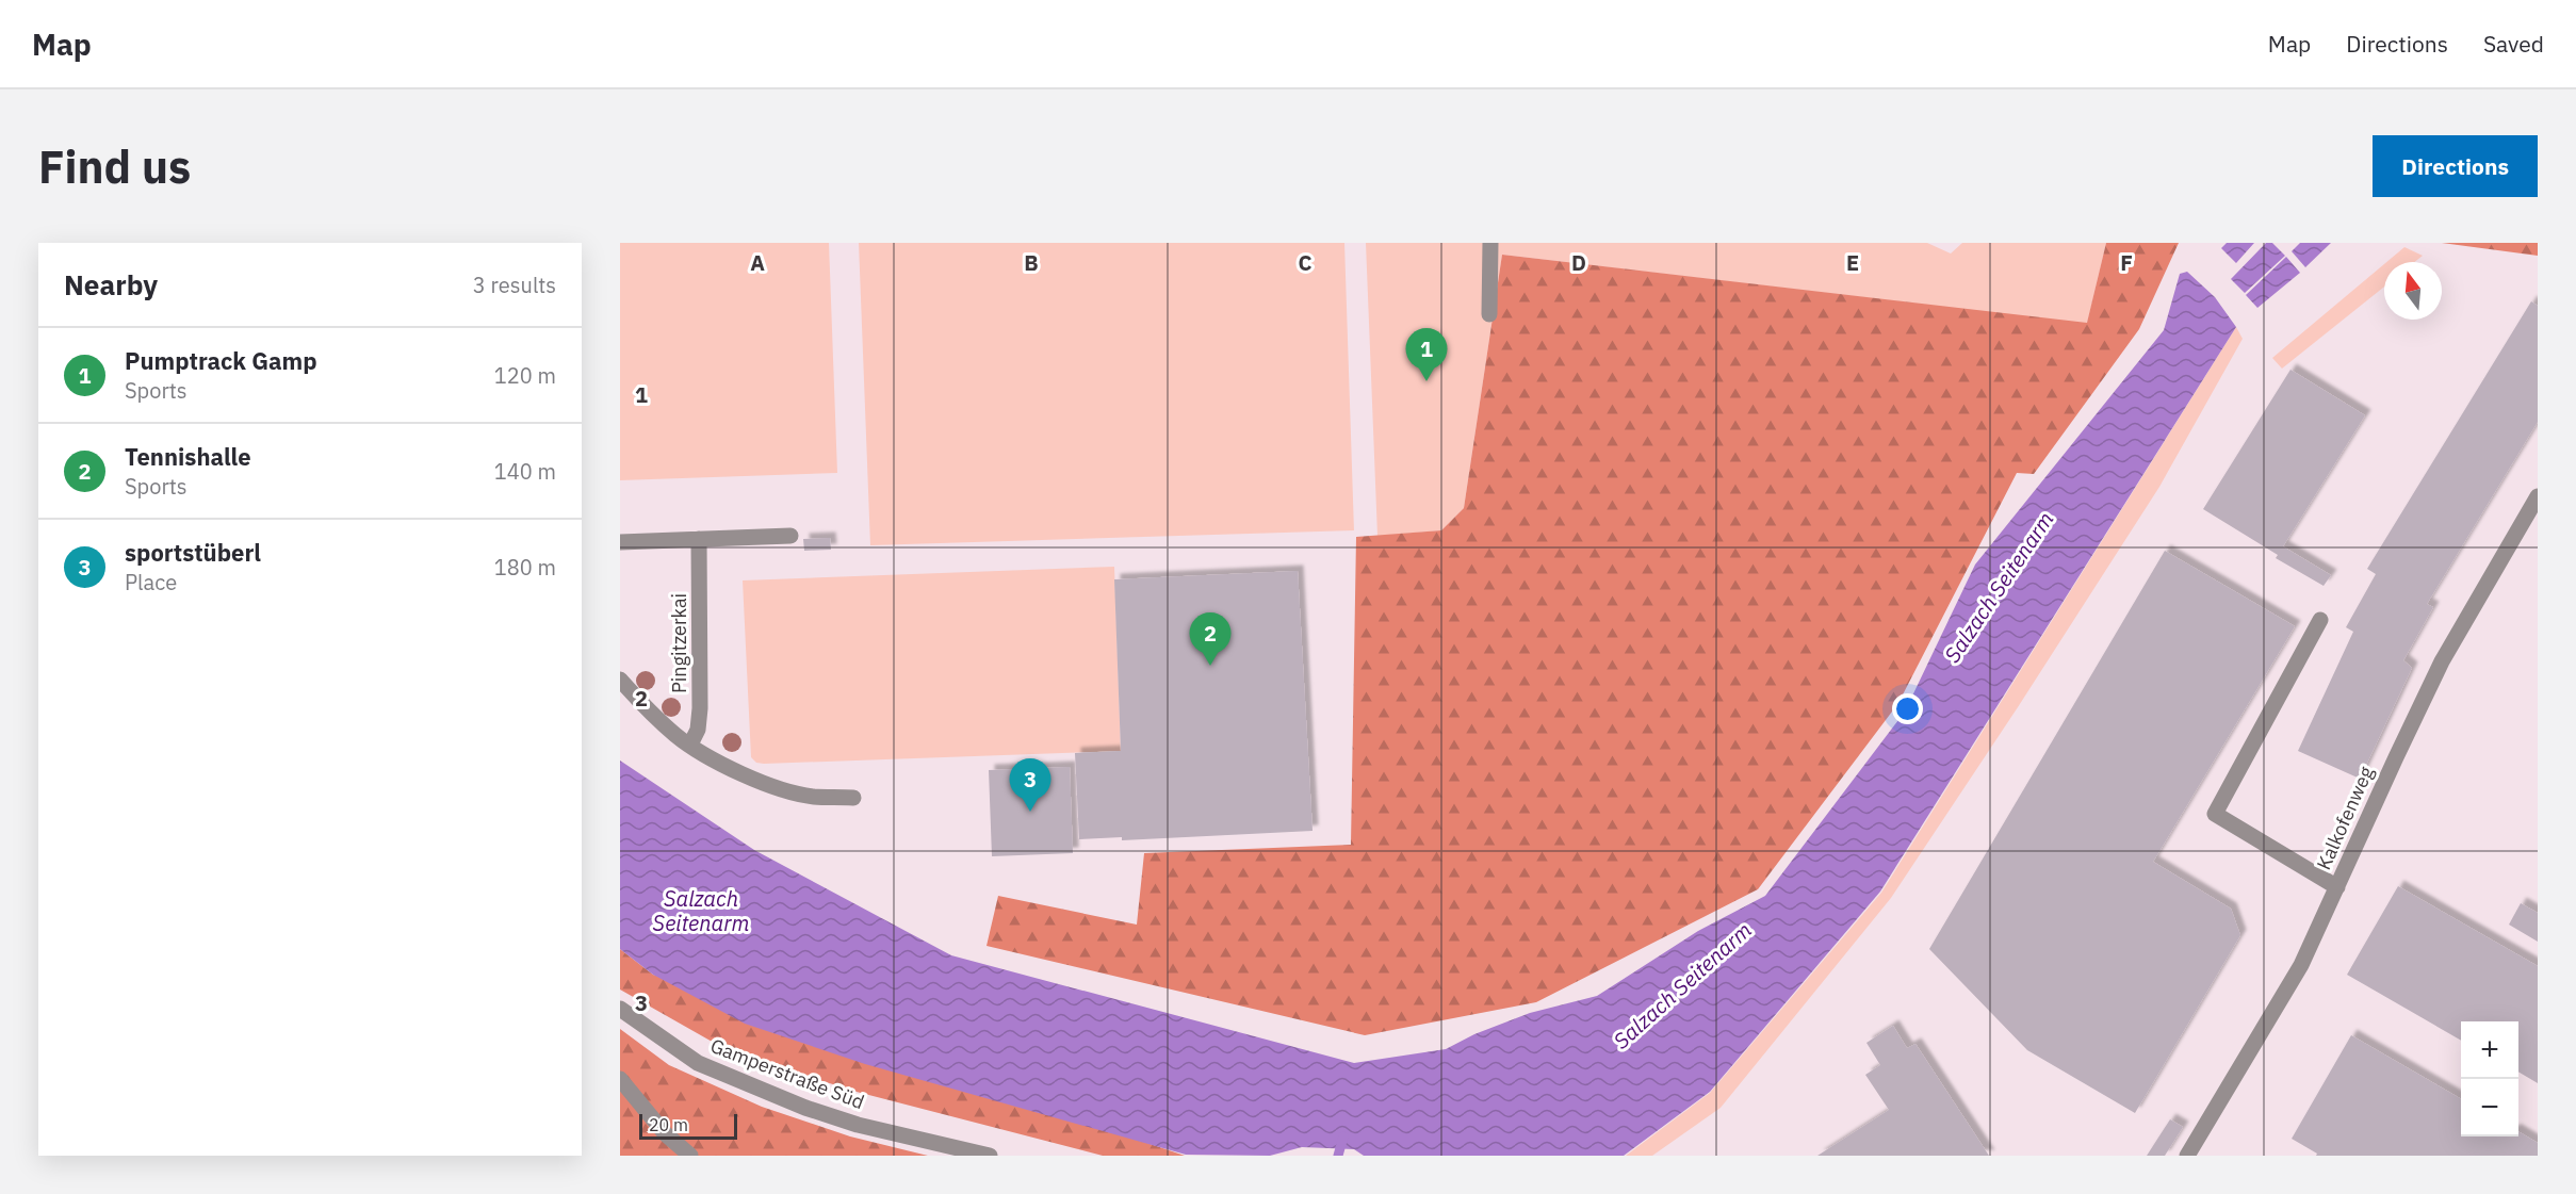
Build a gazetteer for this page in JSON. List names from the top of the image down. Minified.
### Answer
{"streets":{"street":["Pingitzerkai","Kalkofenweg","Gamperstraße Süd"]},"water":["Salzach Seitenarm"],"scale_bar":"20 m","north":"top","page":{"header":"Map","nav":["Map","Directions","Saved"],"buttons":"Directions","title":"Find us","heading":["Nearby","3 results"],"list":[{"mark":"1","name":"Pumptrack Gamp","note":"Sports","value":"120 m"},{"mark":"2","name":"Tennishalle","note":"Sports","value":"140 m"},{"mark":"3","name":"sportstüberl","note":"Place","value":"180 m"}],"pins":["1","2","3"],"map_buttons":["+","−"],"scale":"20 m"},"grid":{"columns":["A","B","C","D","E","F"],"rows":["1","2","3"]}}
